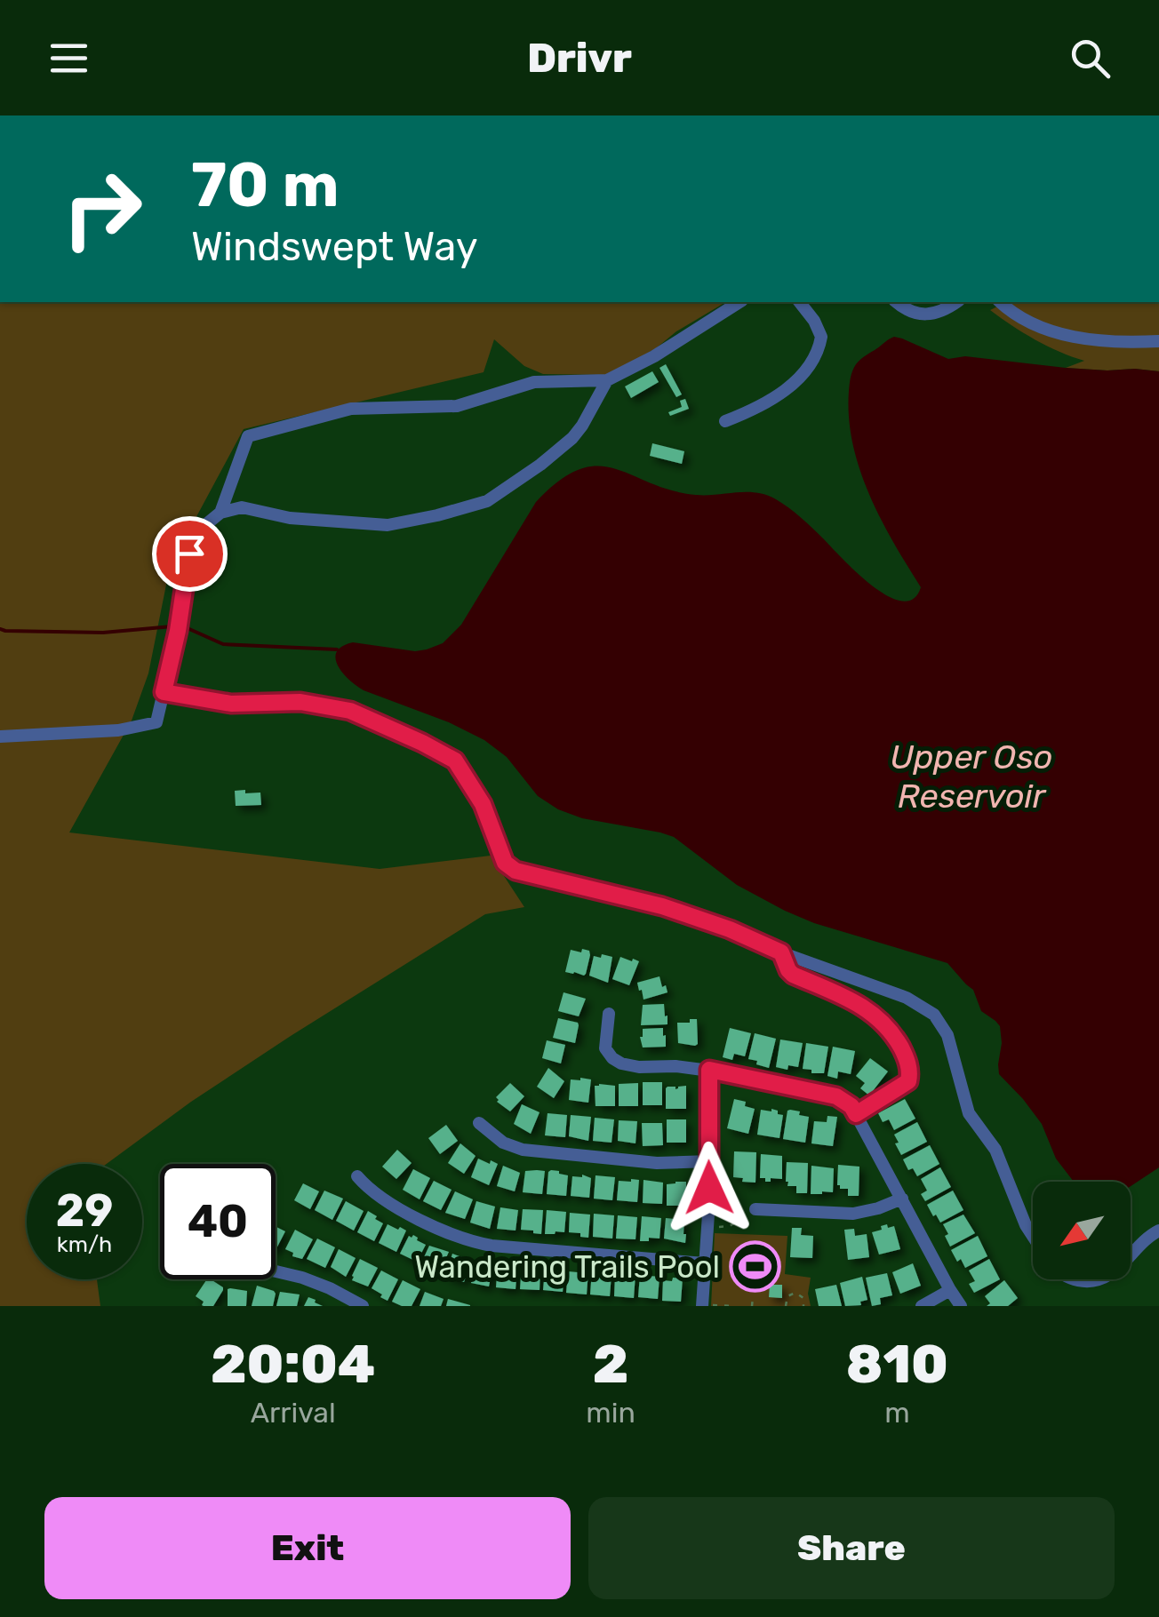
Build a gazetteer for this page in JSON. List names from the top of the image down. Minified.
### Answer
{"water":["Upper Oso Reservoir"],"places":{"sports":["Wandering Trails Pool"]},"north":"bottom left","page":{"header":"Drivr","turn":["70 m","Windswept Way"],"speed":"29 km/h","limit":"40","eta":["20:04","Arrival","2","min","810","m"],"buttons":["Exit","Share"]}}
